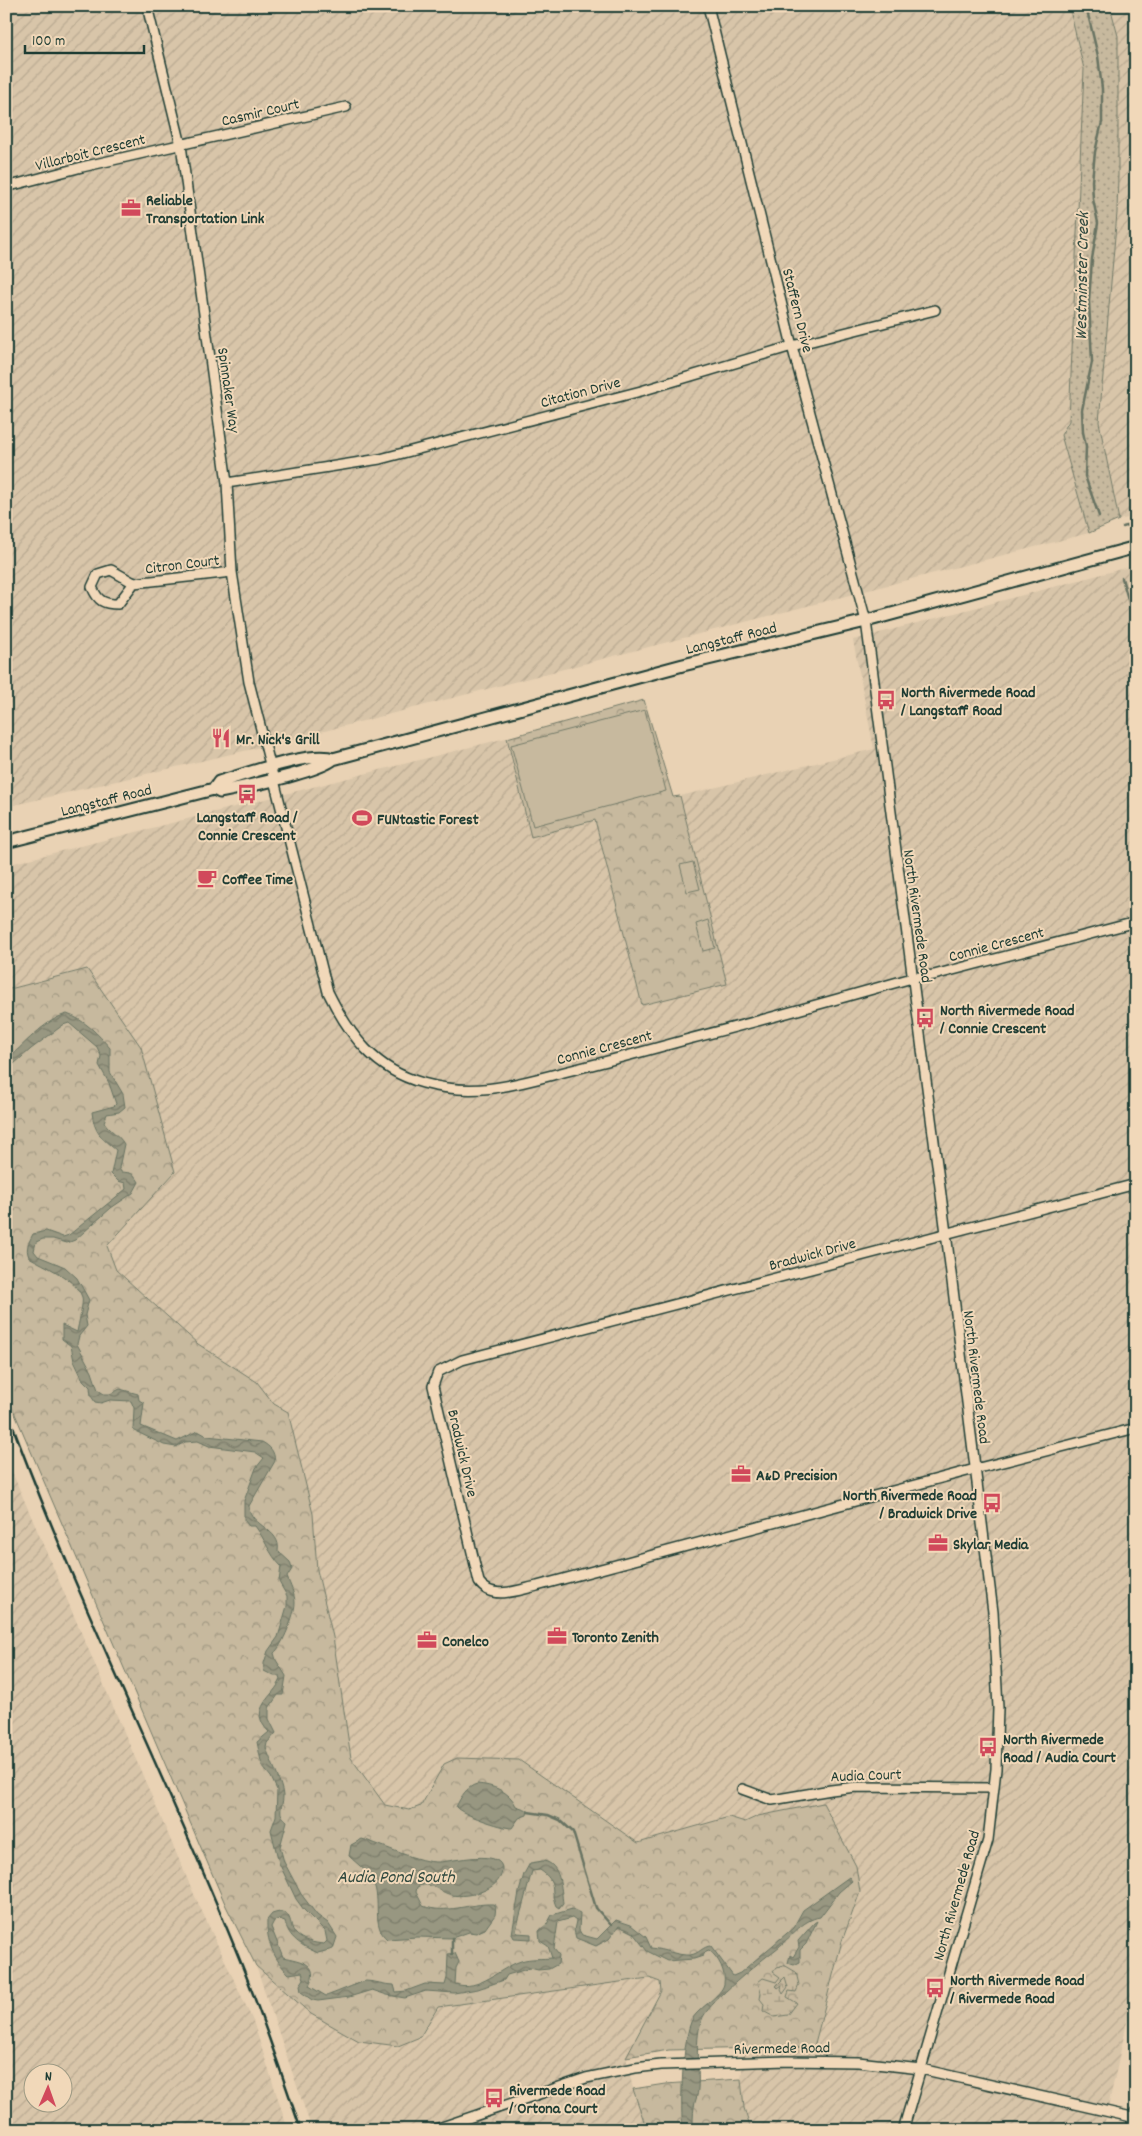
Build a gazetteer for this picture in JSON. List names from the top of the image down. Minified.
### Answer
{"streets":{"main road":["Langstaff Road"],"street":["Casmir Court","Villarboit Crescent","Staffern Drive","Spinnaker Way","Citation Drive","Citron Court","North Rivermede Road","Connie Crescent","Bradwick Drive","Audia Court","Rivermede Road"]},"crossings":[["Casmir Court","Villarboit Crescent"],["Casmir Court","Spinnaker Way"],["Villarboit Crescent","Spinnaker Way"],["Staffern Drive","Citation Drive"],["Staffern Drive","Langstaff Road"],["Staffern Drive","North Rivermede Road"],["Spinnaker Way","Citation Drive"],["Spinnaker Way","Citron Court"],["Spinnaker Way","Langstaff Road"],["Spinnaker Way","Connie Crescent"],["Langstaff Road","North Rivermede Road"],["Langstaff Road","Connie Crescent"],["North Rivermede Road","Connie Crescent"],["North Rivermede Road","Bradwick Drive"],["North Rivermede Road","Audia Court"],["North Rivermede Road","Rivermede Road"]],"water":["Westminster Creek","Audia Pond South"],"places":{"office":["Reliable Transportation Link","A&D Precision","Skylar Media","Toronto Zenith","Conelco"],"bus stop":["North Rivermede Road / Langstaff Road","Langstaff Road / Connie Crescent","North Rivermede Road / Connie Crescent","North Rivermede Road / Bradwick Drive","North Rivermede Road / Audia Court","North Rivermede Road / Rivermede Road","Rivermede Road / Ortona Court"],"restaurant":["Mr. Nick's Grill"],"sports":["FUNtastic Forest"],"cafe":["Coffee Time"]},"scale_bar":"100 m","north":"top"}
